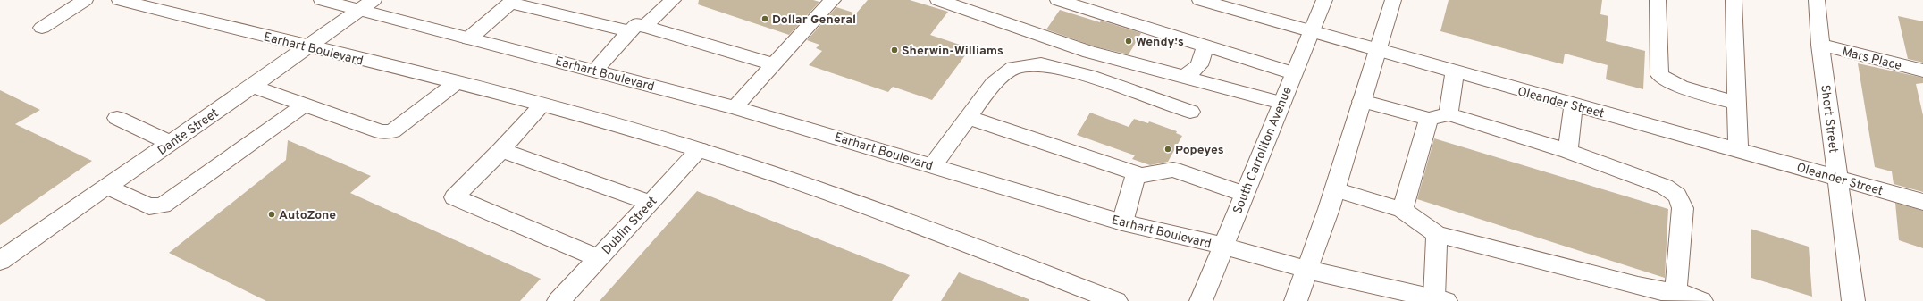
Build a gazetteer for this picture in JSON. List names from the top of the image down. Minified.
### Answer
{"streets":{"main road":["Earhart Boulevard","Mars Place","Oleander Street","Short Street","Dante Street","South Carrollton Avenue","Dublin Street"]},"crossings":[["Earhart Boulevard","Dante Street"],["Earhart Boulevard","South Carrollton Avenue"],["Earhart Boulevard","Dublin Street"],["Mars Place","Short Street"],["Oleander Street","Short Street"],["Oleander Street","South Carrollton Avenue"]],"places":["Dollar General","Wendy's","Sherwin-Williams","Popeyes","AutoZone"]}
